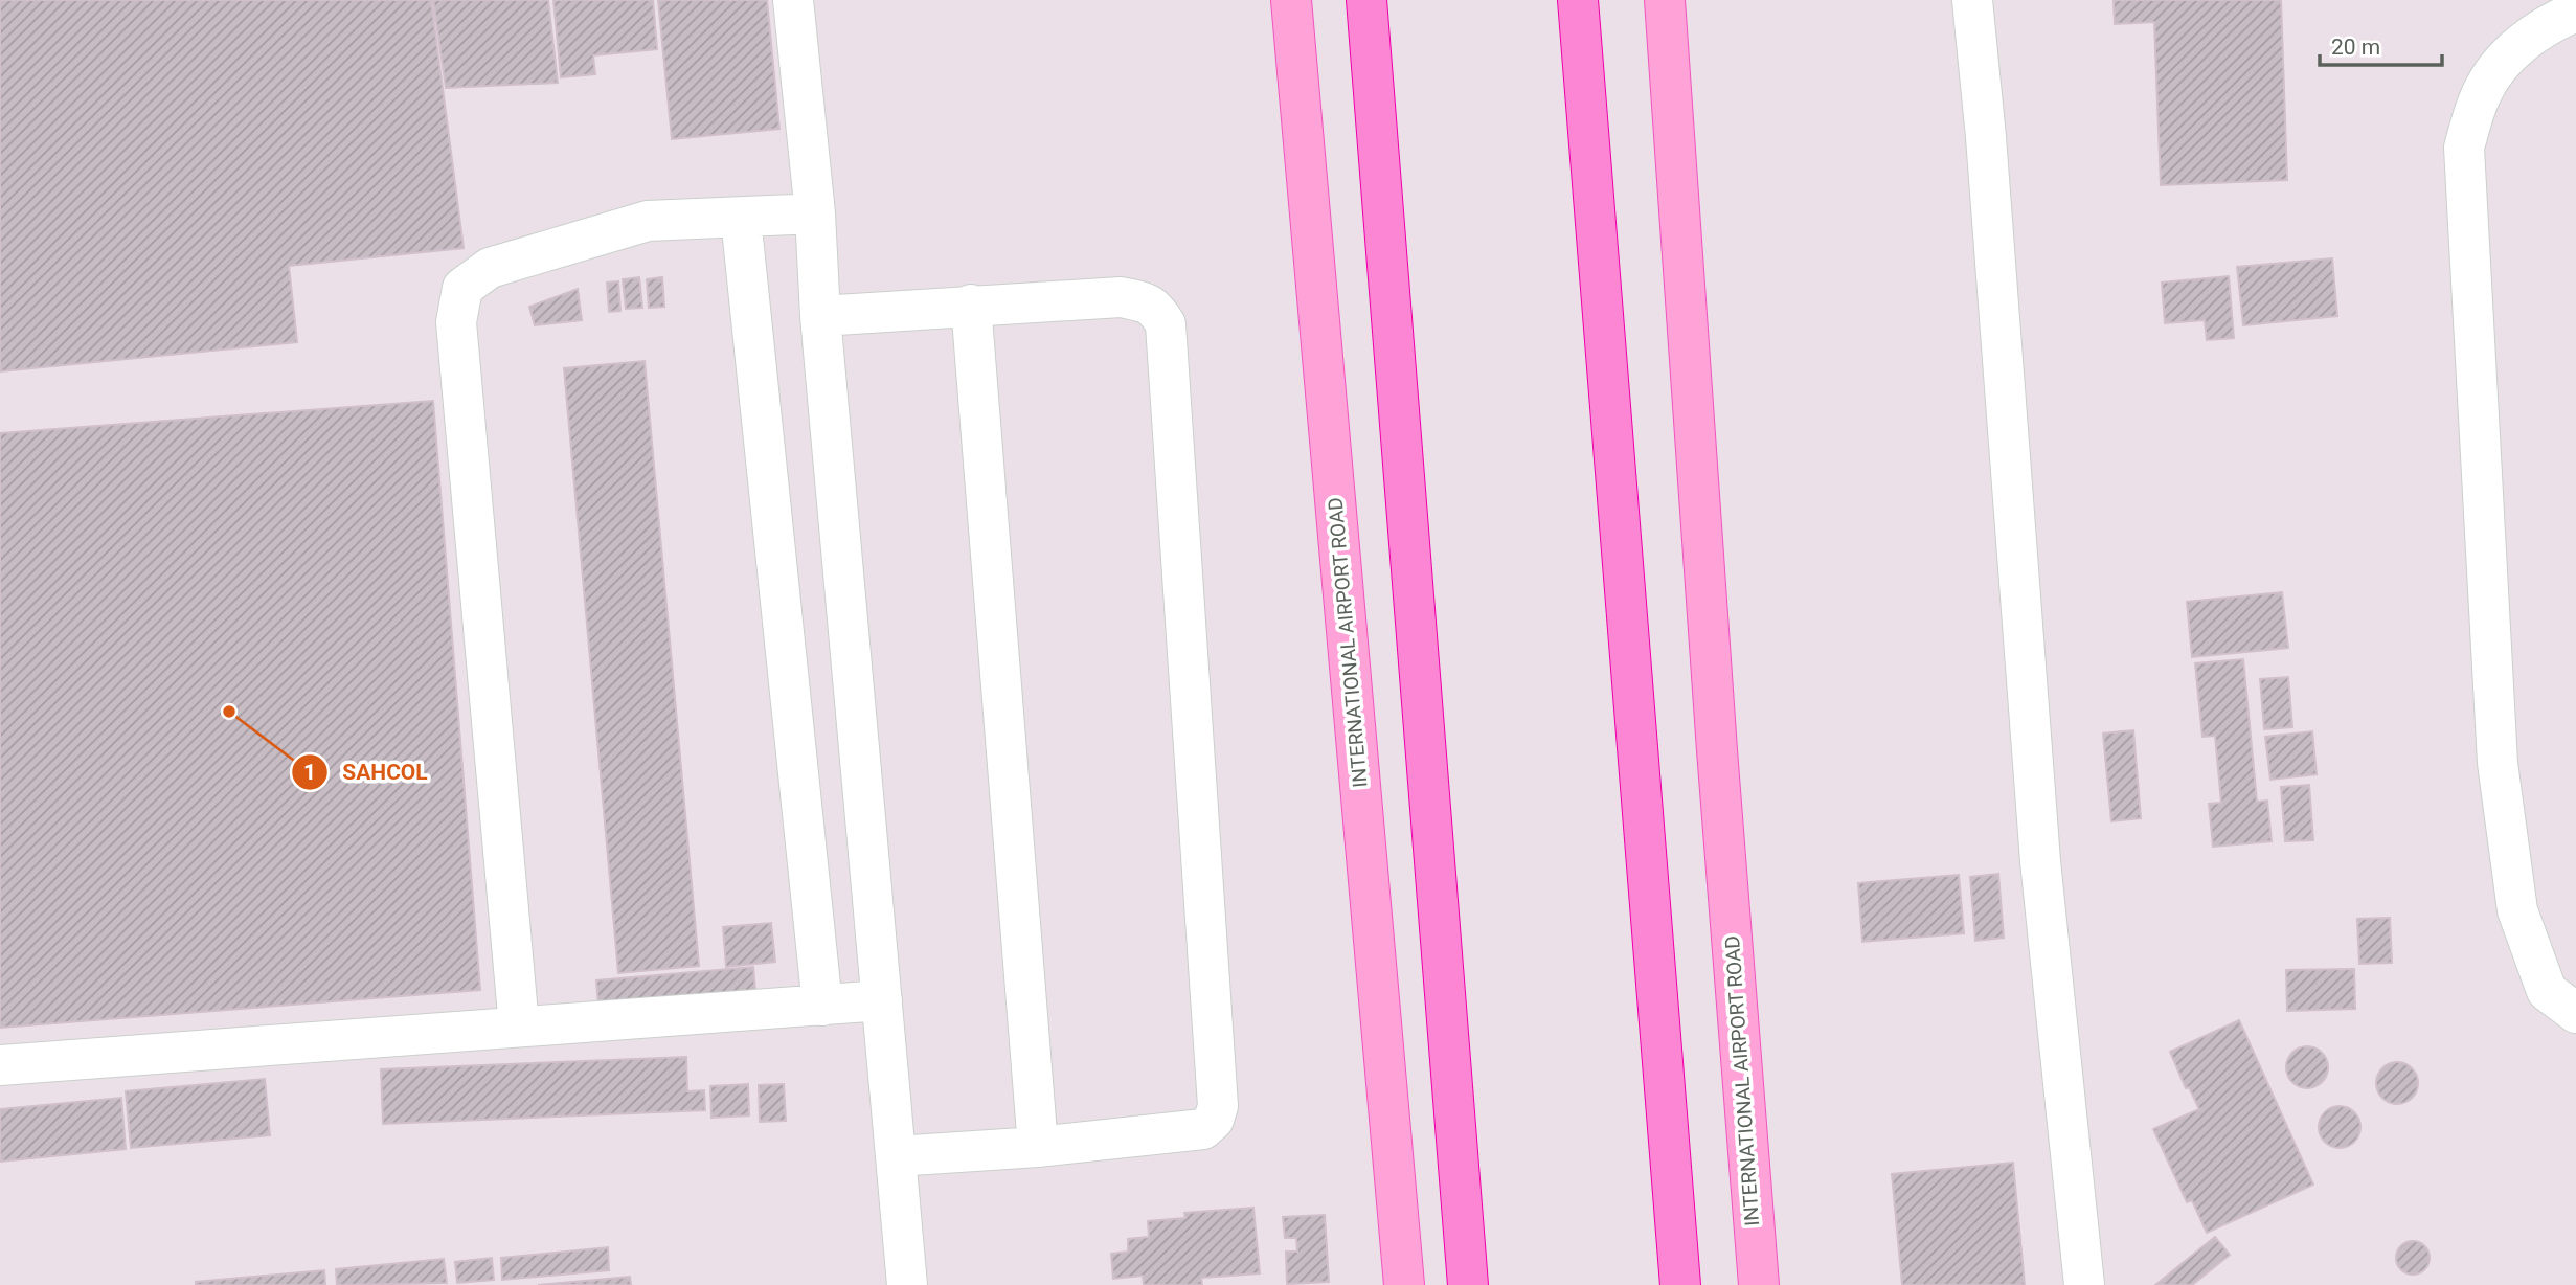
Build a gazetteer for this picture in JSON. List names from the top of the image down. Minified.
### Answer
{"streets":{"main road":["INTERNATIONAL AIRPORT ROAD"]},"places":["SAHCOL"],"scale_bar":"20 m"}
